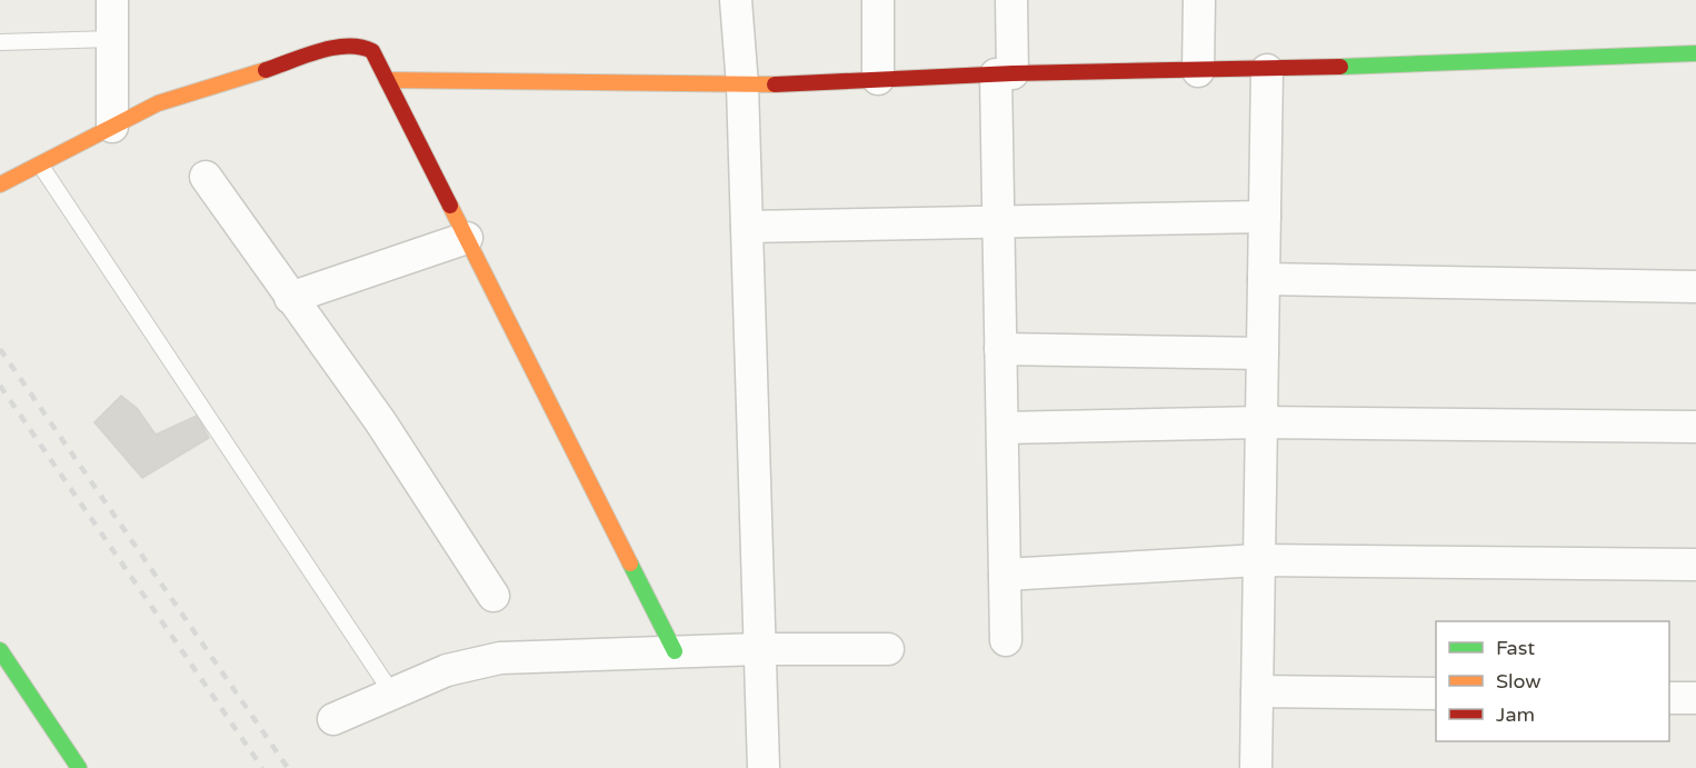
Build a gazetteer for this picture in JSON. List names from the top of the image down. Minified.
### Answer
{"legend":["Fast","Slow","Jam"]}
